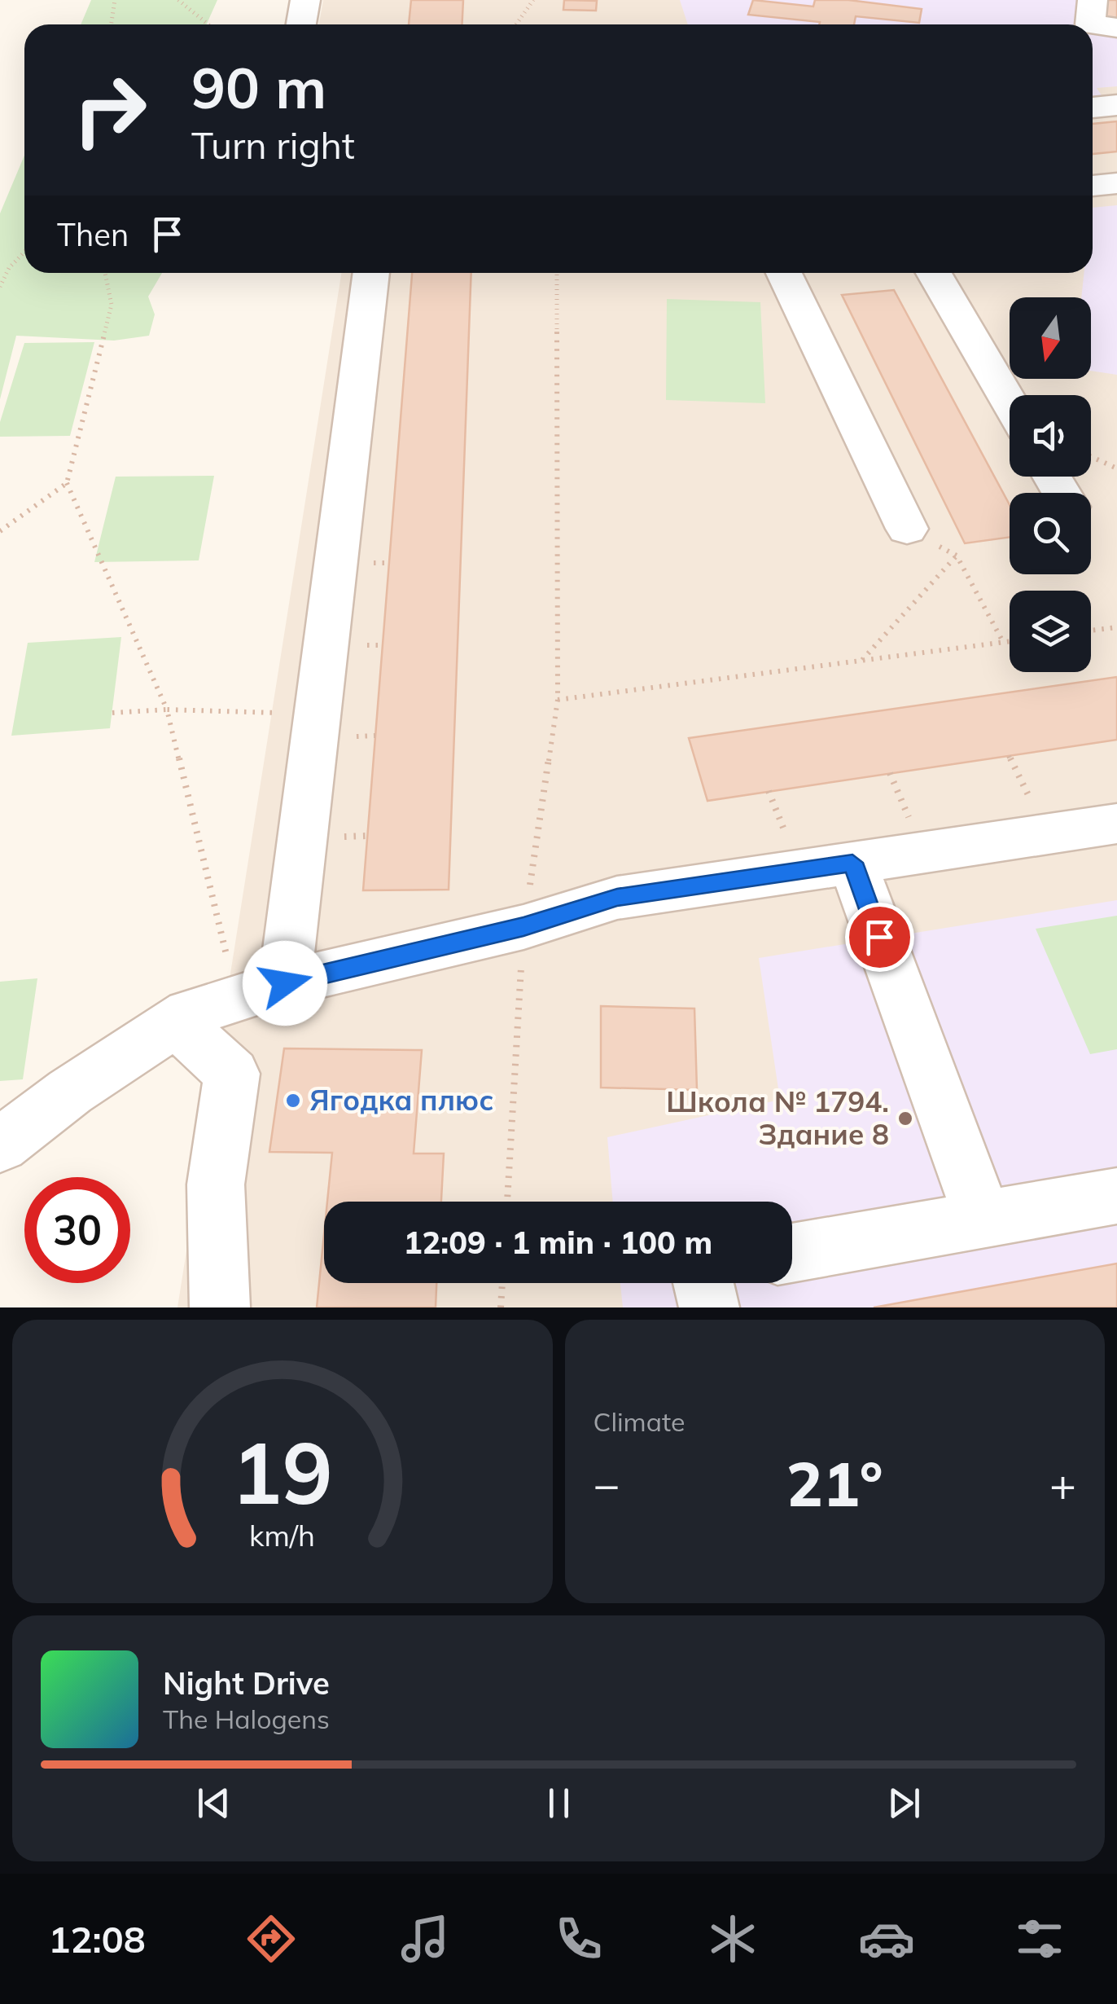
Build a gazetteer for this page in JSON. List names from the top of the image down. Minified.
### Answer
{"places":["Ягодка плюс","Школа № 1794. Здание 8"],"north":"bottom","page":{"turn":["90 m","Turn right"],"then":"Then","limit":"30","trip":"12:09 · 1 min · 100 m","tile":"Climate","heat":["−","21°","+"],"song":["Night Drive","The Halogens"],"tabs":"12:08","gauge":["19","km/h"]}}
